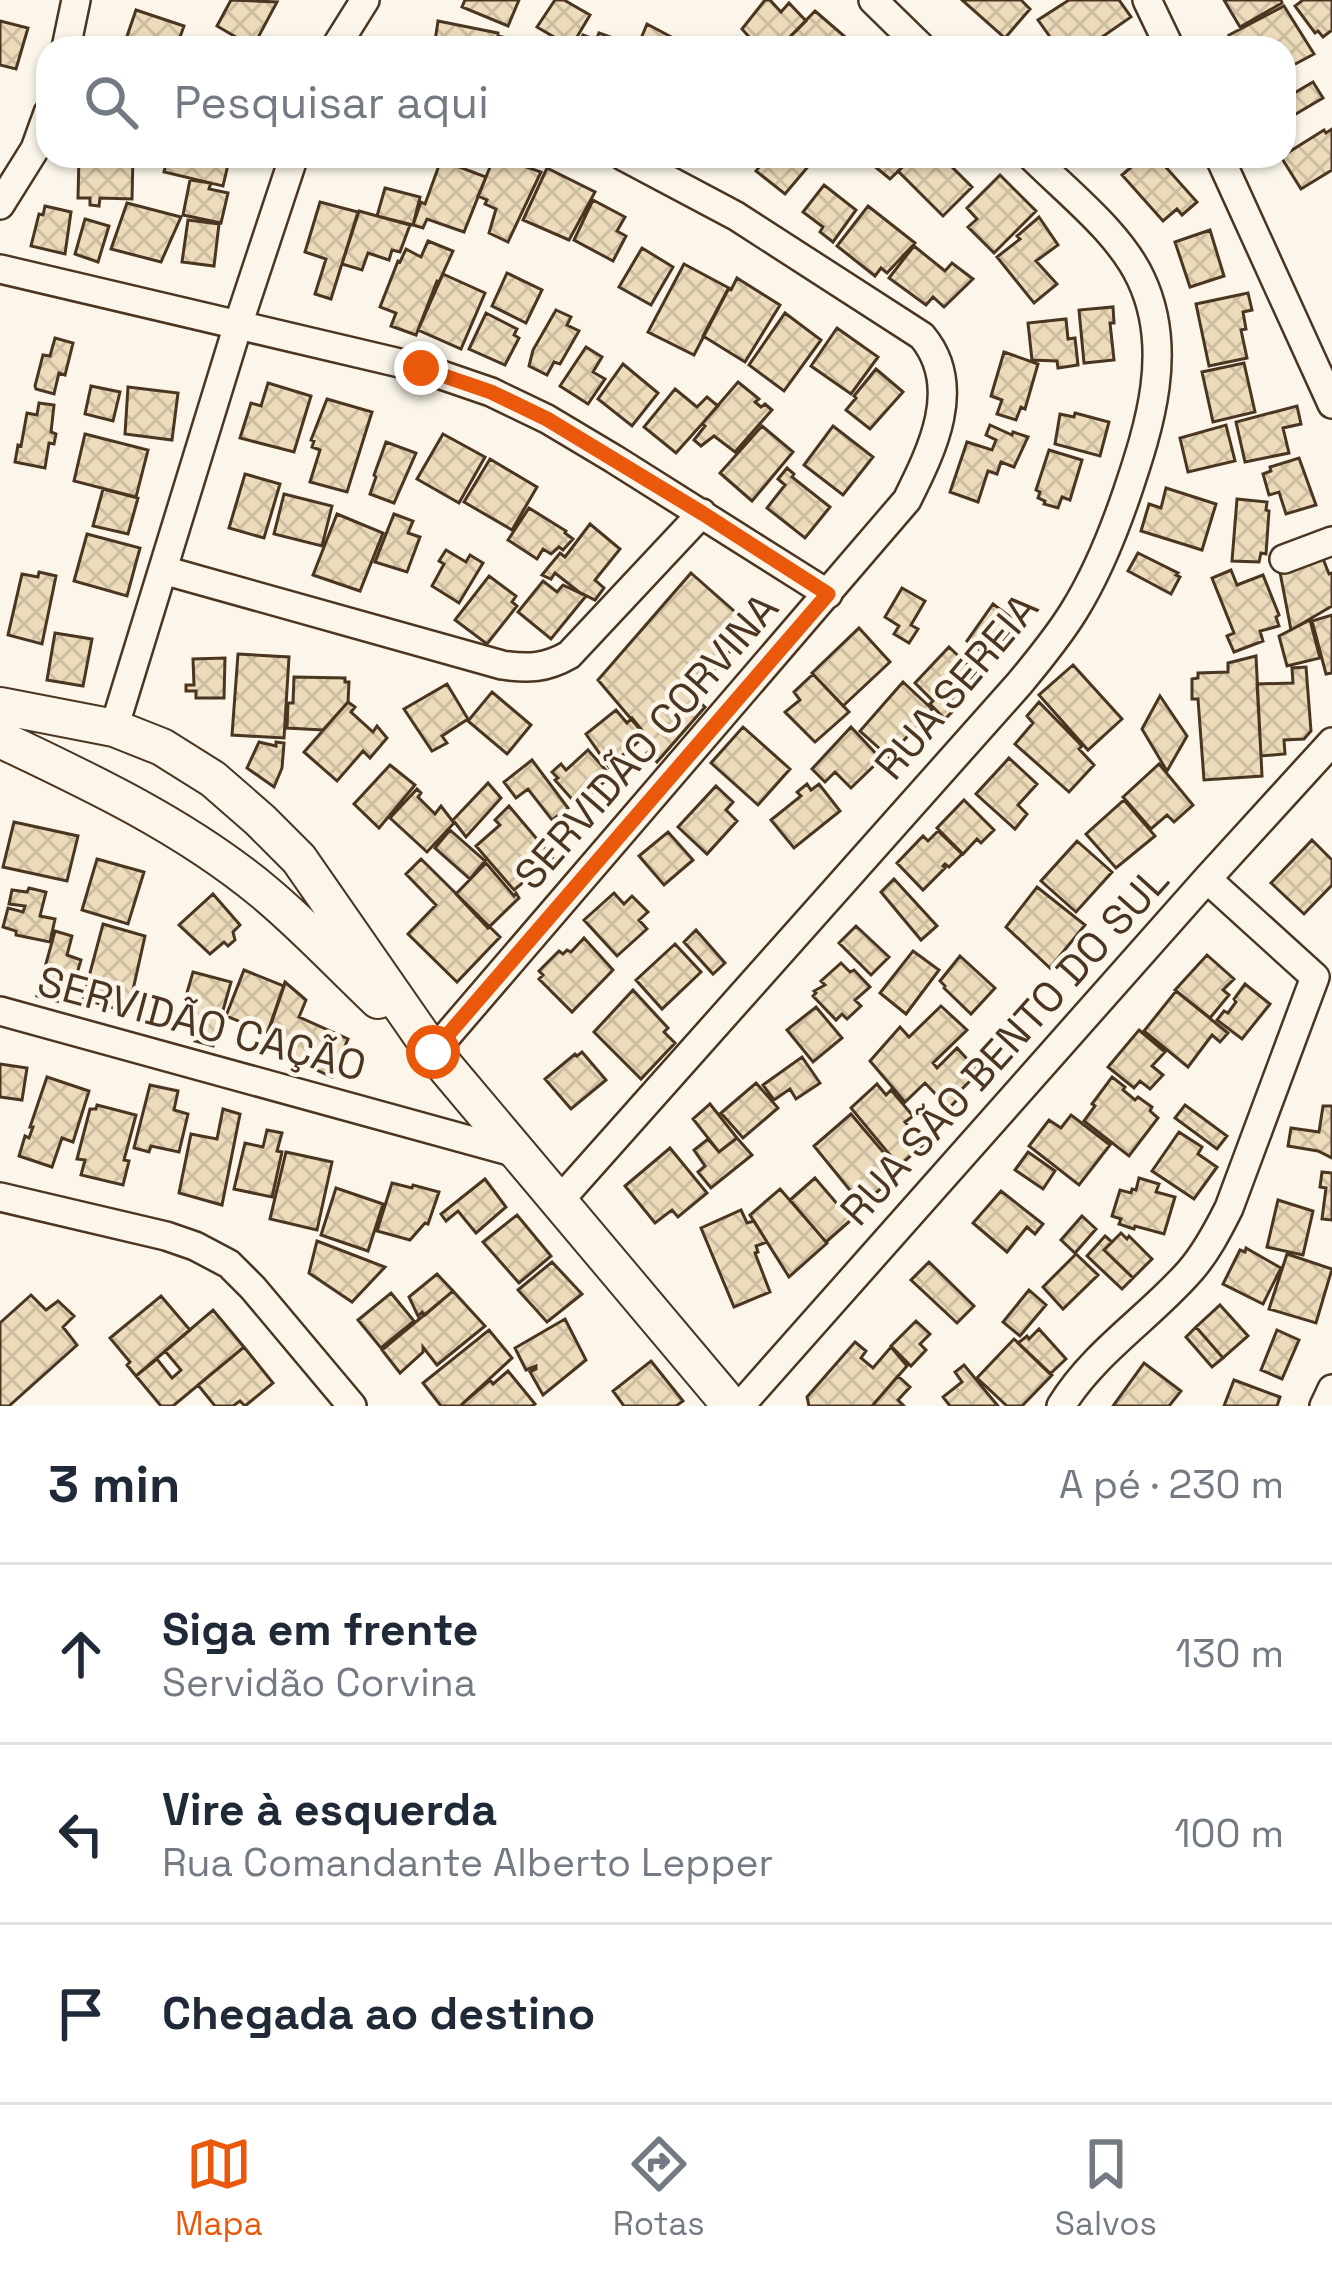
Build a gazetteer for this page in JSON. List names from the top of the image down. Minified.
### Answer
{"streets":{"street":["RUA SEREIA","SERVIDÃO CORVINA","SERVIDÃO CAÇÃO","RUA SÃO BENTO DO SUL"]},"page":{"search":"Pesquisar aqui","heading":["3 min","A pé · 230 m"],"list":[["Siga em frente","Servidão Corvina","130 m"],["Vire à esquerda","Rua Comandante Alberto Lepper","100 m"],"Chegada ao destino"],"nav":["Mapa","Rotas","Salvos"]}}
